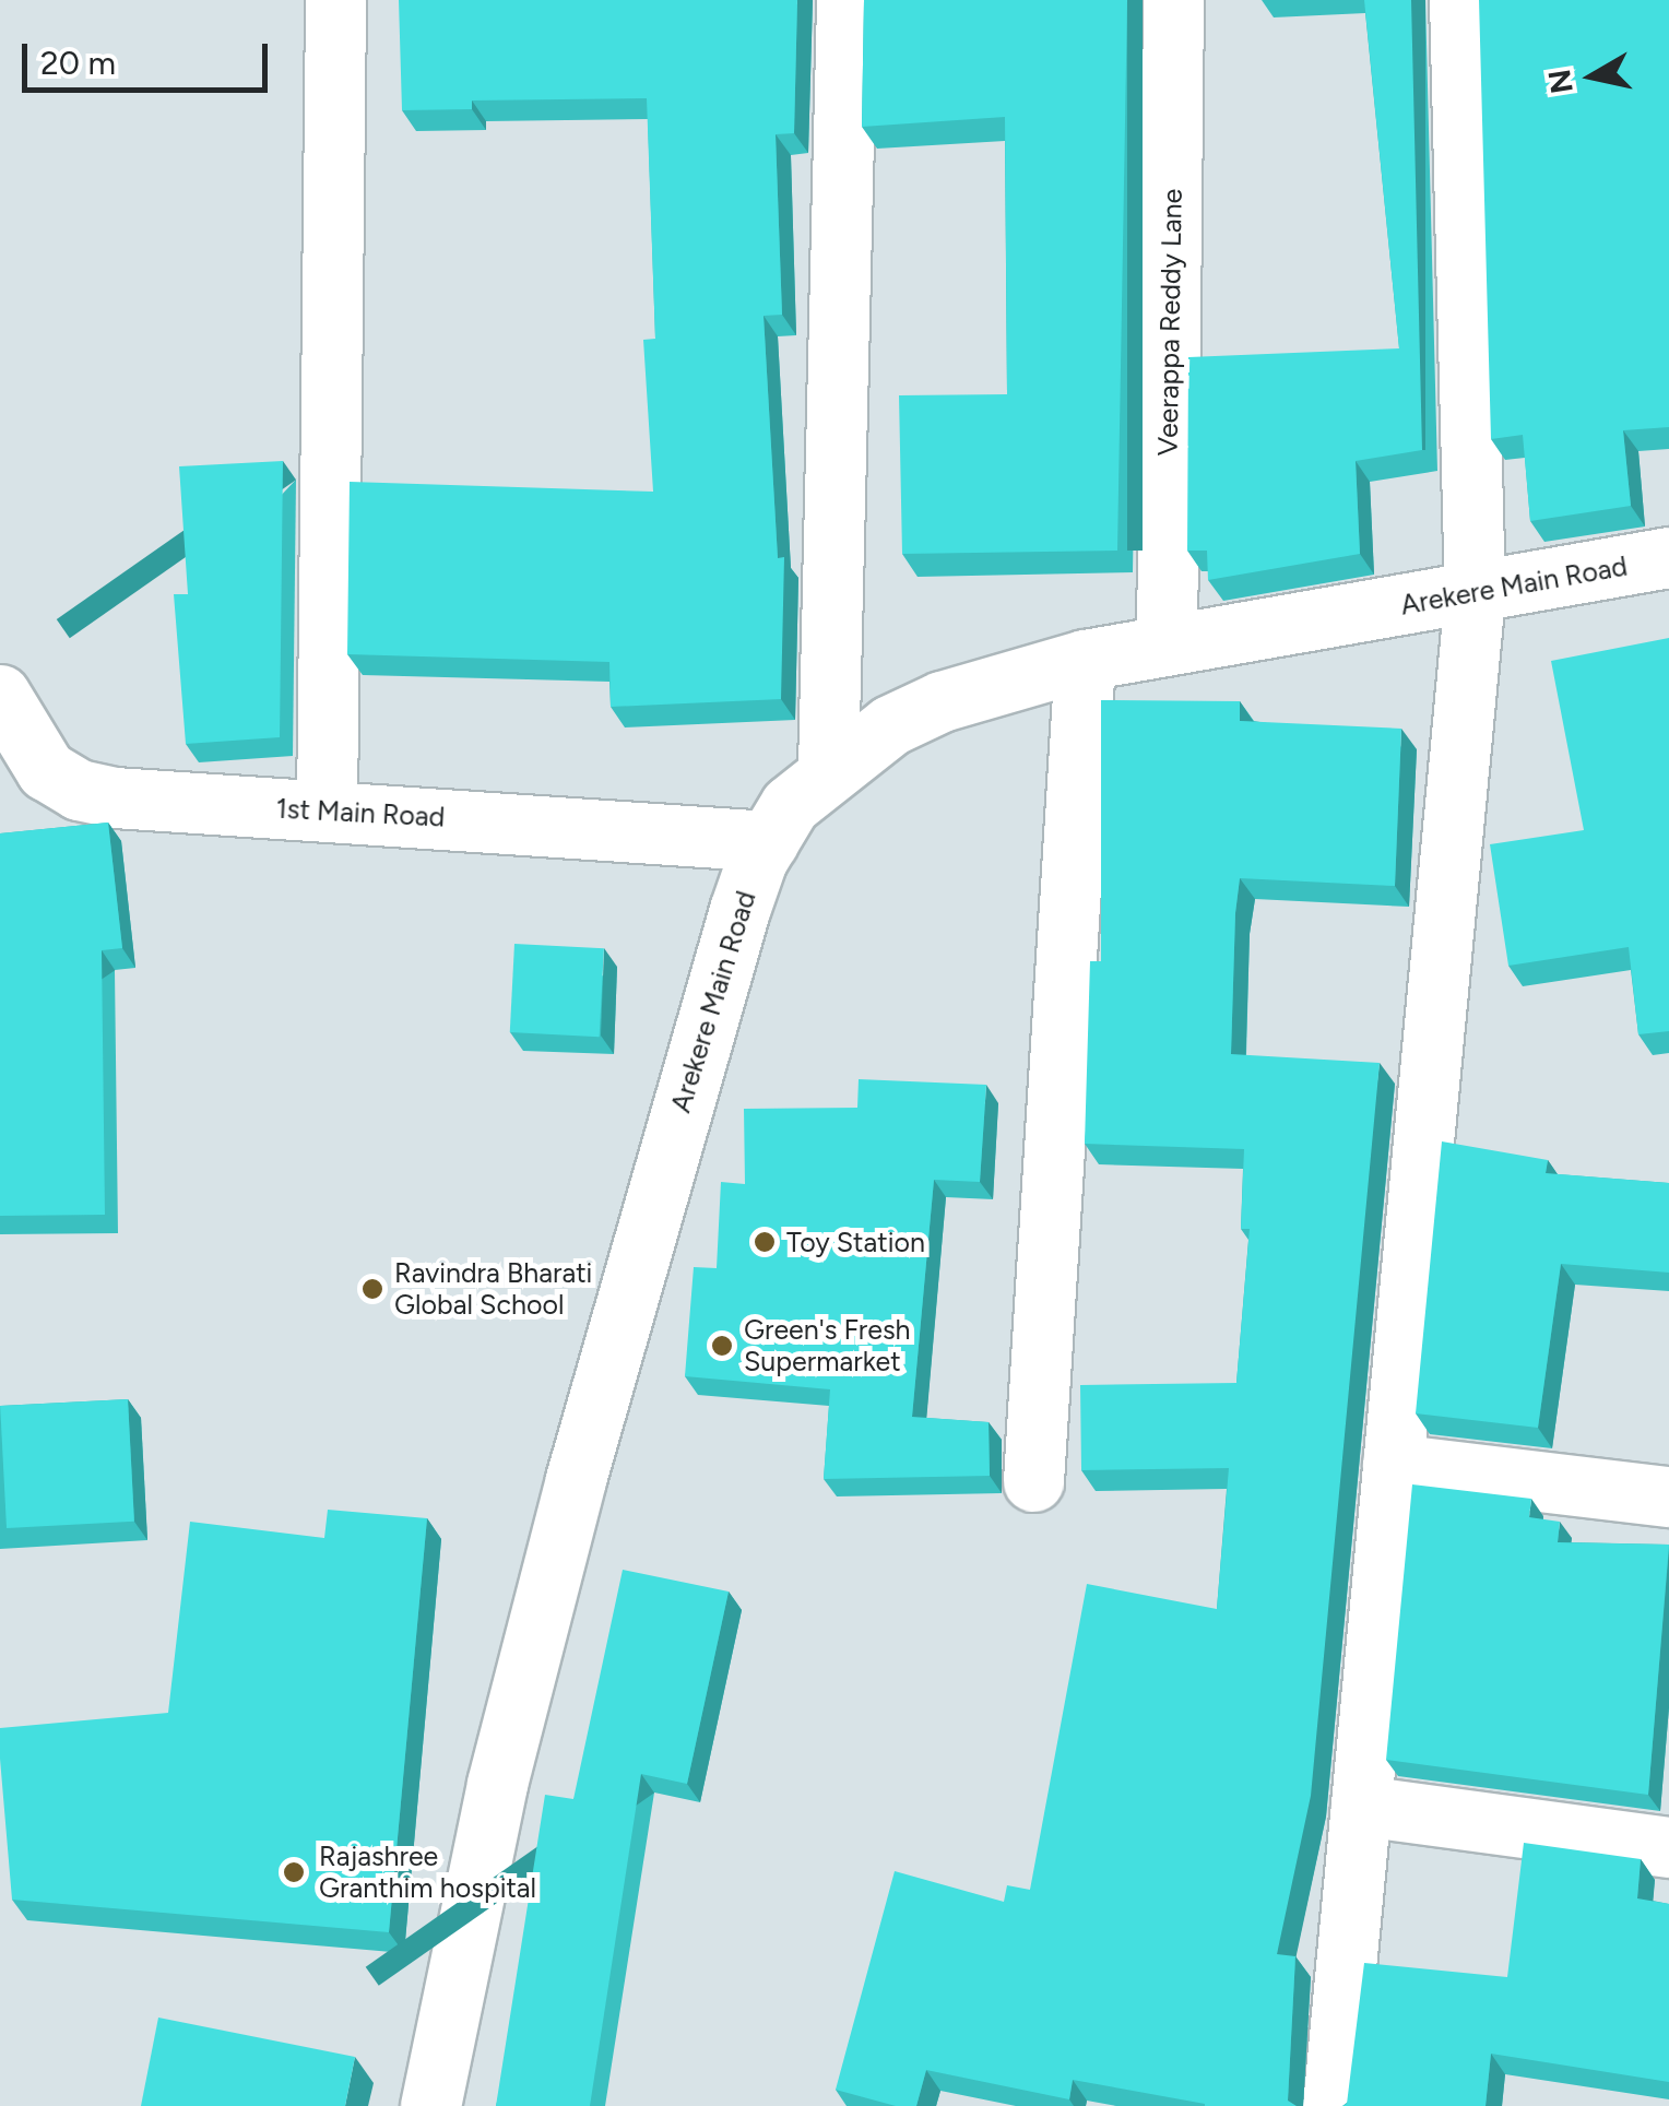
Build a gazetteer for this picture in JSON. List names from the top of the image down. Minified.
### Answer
{"streets":{"street":["Veerappa Reddy Lane","Arekere Main Road","1st Main Road"]},"crossings":[["Veerappa Reddy Lane","Arekere Main Road"],["Arekere Main Road","1st Main Road"]],"places":["Toy Station","Ravindra Bharati Global School","Green's Fresh Supermarket","Rajashree Granthim hospital"],"scale_bar":"20 m","north":"left"}
